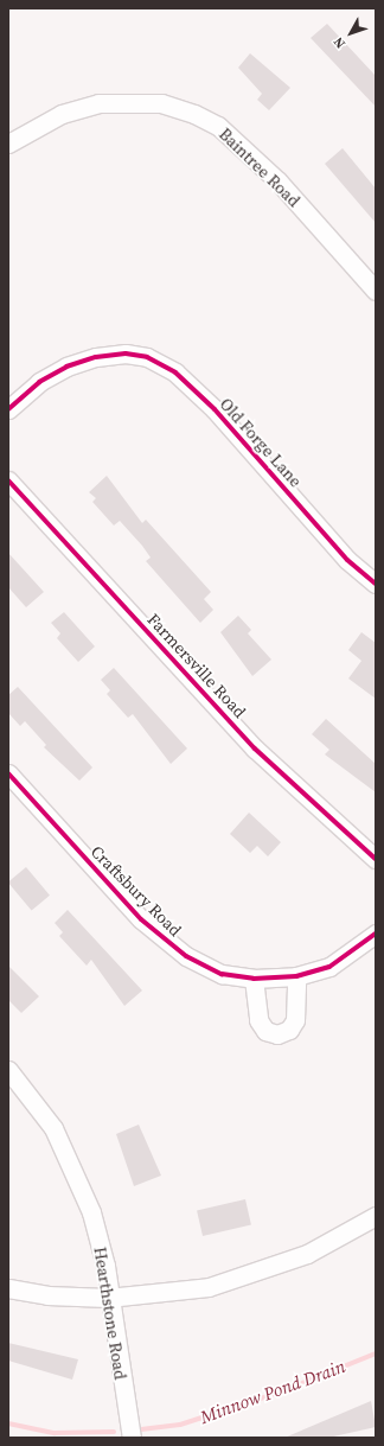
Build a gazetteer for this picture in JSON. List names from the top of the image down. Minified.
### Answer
{"streets":{"street":["Baintree Road","Old Forge Lane","Farmersville Road","Craftsbury Road","Hearthstone Road"]},"water":["Minnow Pond Drain"],"north":"bottom left"}
